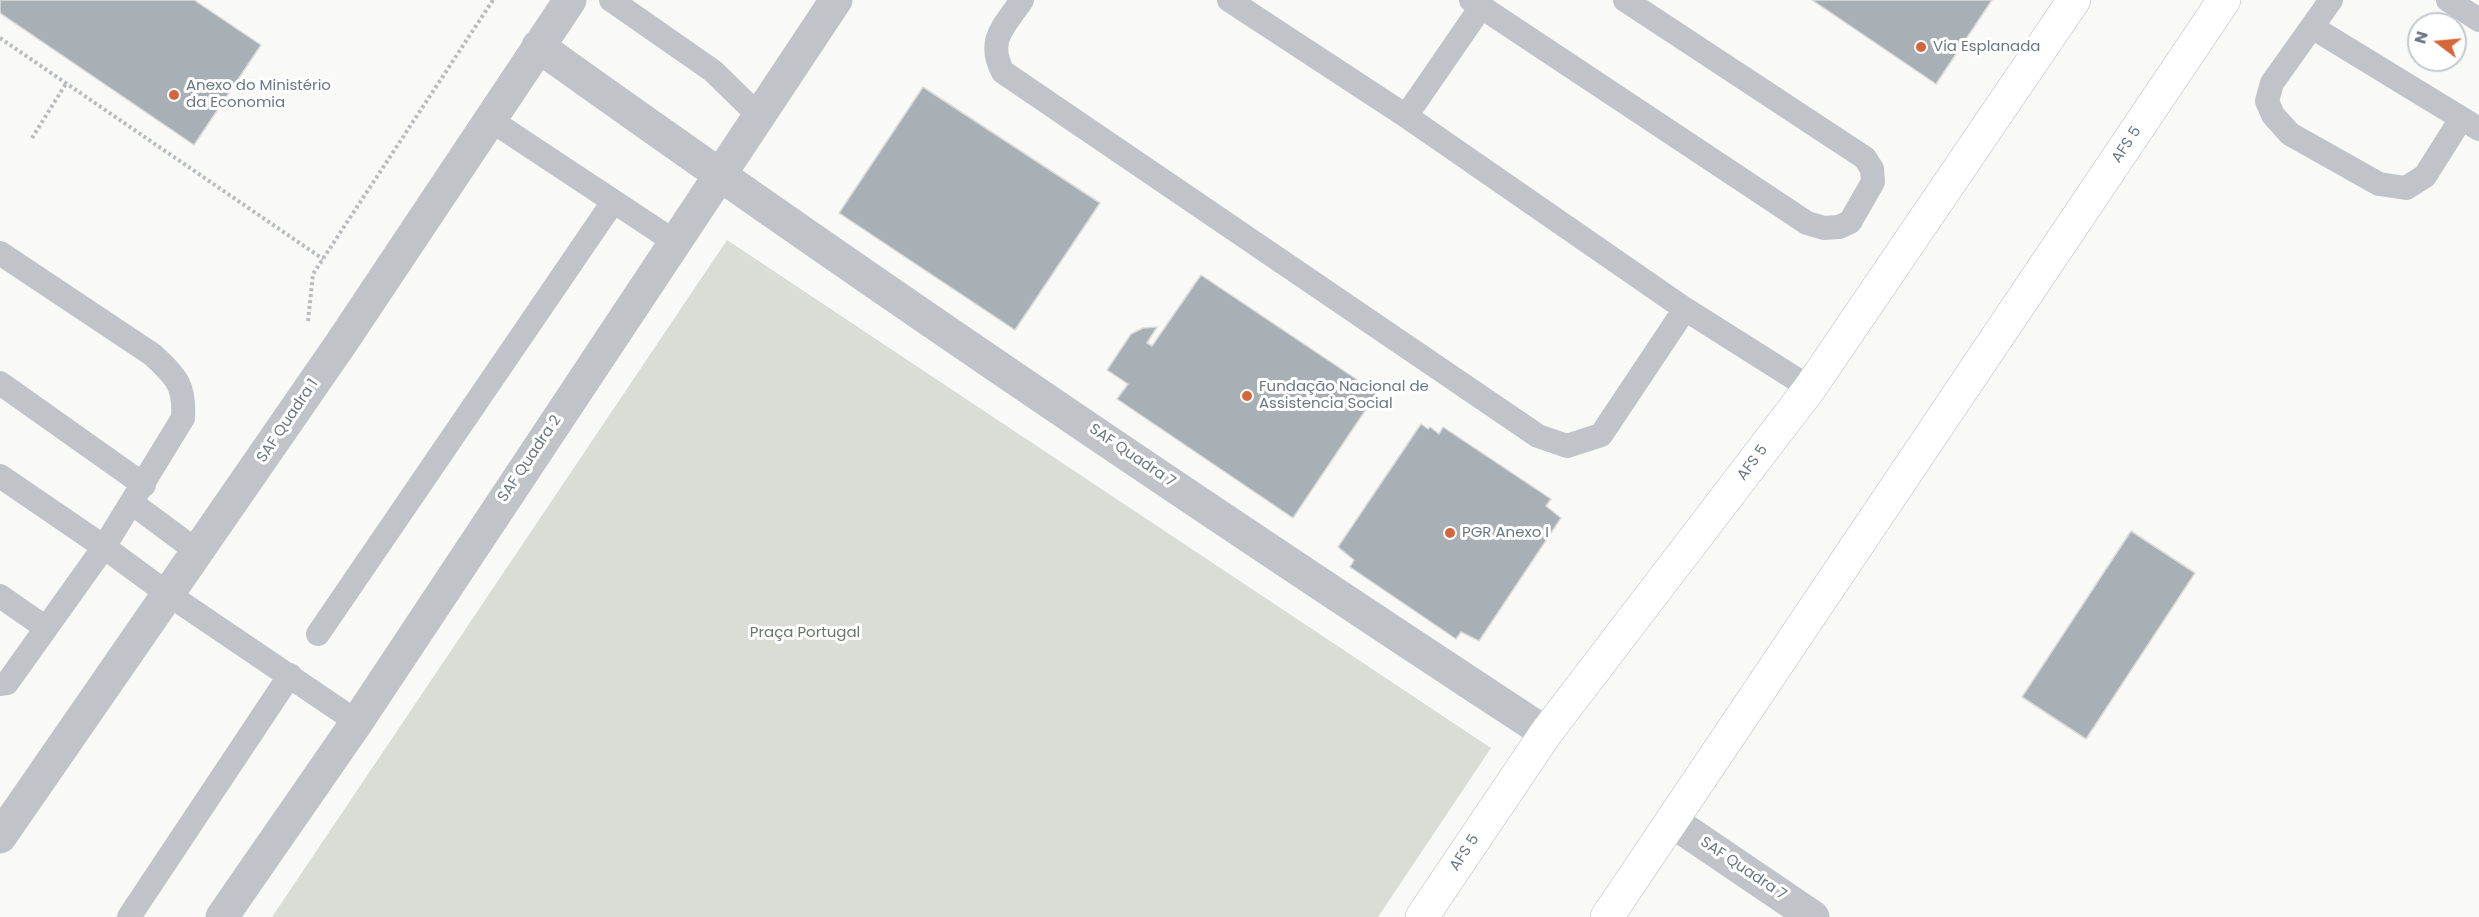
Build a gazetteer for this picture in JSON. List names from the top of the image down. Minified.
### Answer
{"streets":{"main road":["AFS 5"],"street":["SAF Quadra 1","SAF Quadra 7","SAF Quadra 2"]},"crossings":[["AFS 5","SAF Quadra 7"],["SAF Quadra 1","SAF Quadra 7"],["SAF Quadra 7","SAF Quadra 2"]],"parks":["Praça Portugal"],"places":["Via Esplanada","Anexo do Ministério da Economia","Fundação Nacional de Assistencia Social","PGR Anexo I"],"north":"left"}
